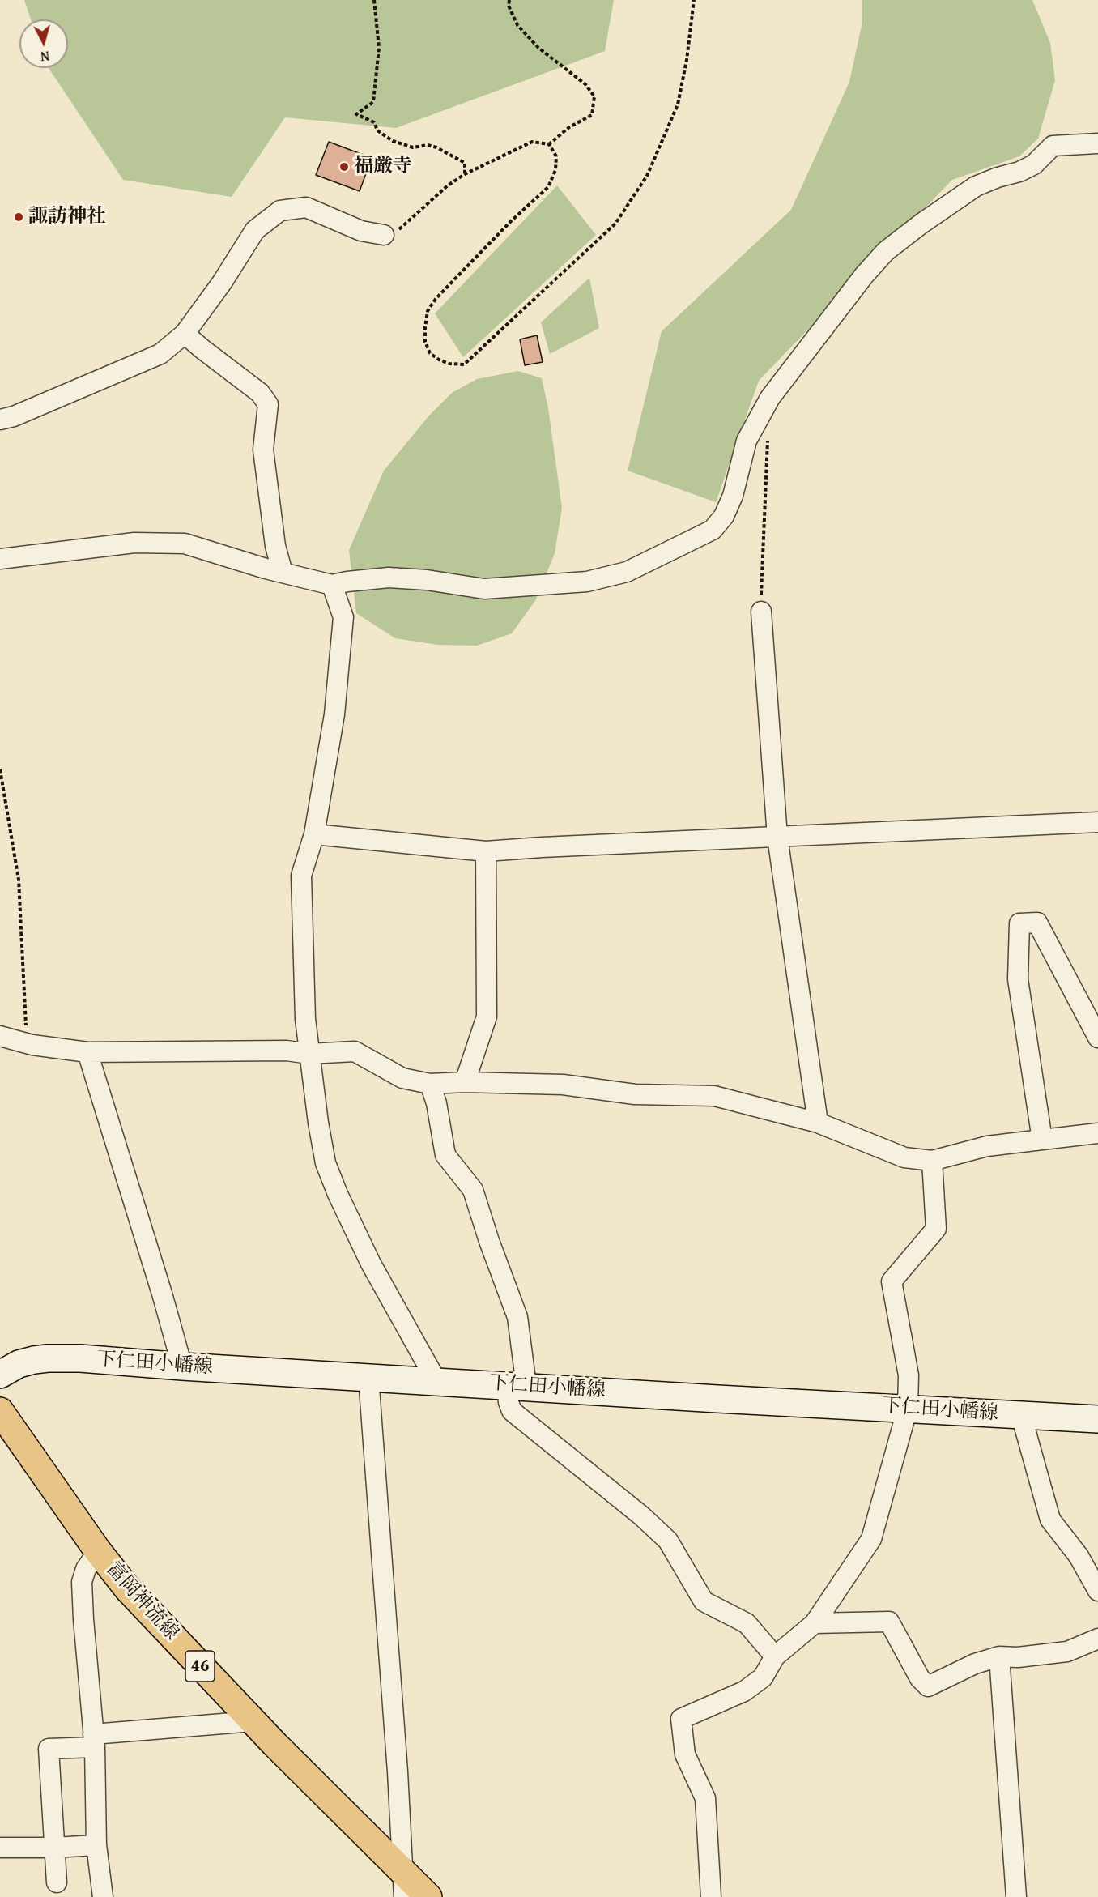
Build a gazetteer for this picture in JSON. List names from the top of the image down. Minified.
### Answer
{"streets":{"main road":["下仁田小幡線","富岡神流線","46"]},"places":["福厳寺","諏訪神社"],"north":"bottom"}
